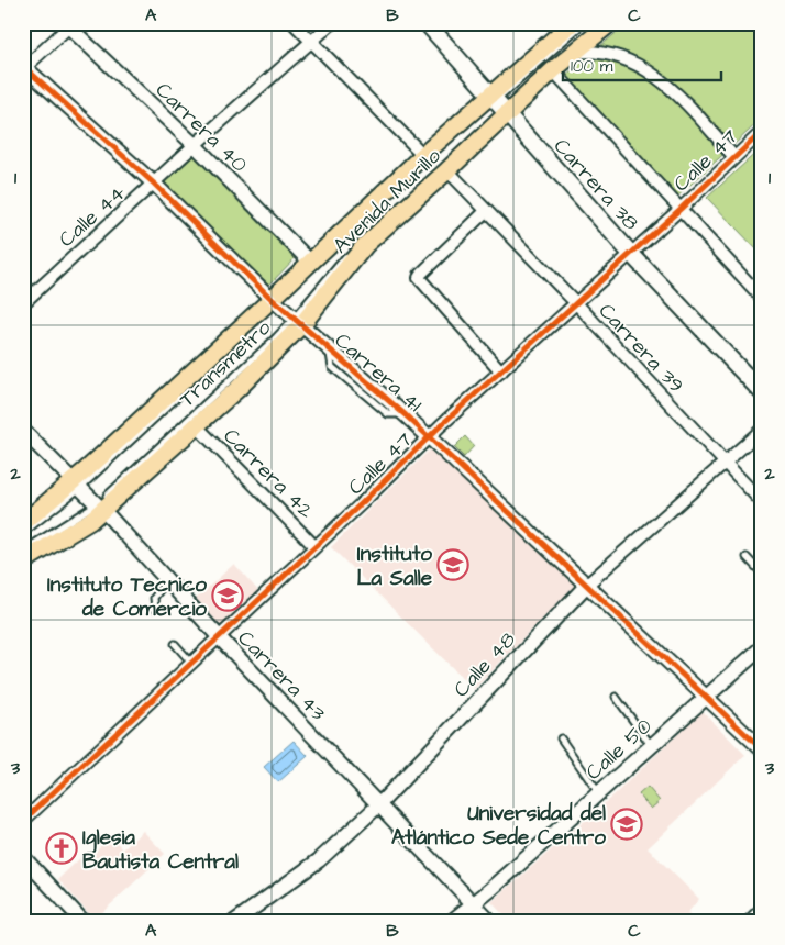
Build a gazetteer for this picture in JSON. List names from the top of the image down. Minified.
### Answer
{"streets":{"main road":["Carrera 38","Avenida Murillo"],"street":["Carrera 40","Calle 47","Calle 44","Carrera 39","Carrera 41","Carrera 42","Calle 48","Carrera 43","Calle 50"],"lane":["Transmetro"]},"crossings":[["Carrera 40","Avenida Murillo"],["Carrera 40","Calle 44"],["Calle 47","Carrera 38"],["Calle 47","Carrera 39"],["Calle 47","Carrera 41"],["Calle 47","Carrera 42"],["Calle 47","Carrera 43"],["Carrera 38","Avenida Murillo"],["Avenida Murillo","Carrera 39"],["Avenida Murillo","Transmetro"],["Avenida Murillo","Carrera 41"],["Avenida Murillo","Carrera 42"],["Avenida Murillo","Carrera 43"],["Calle 44","Carrera 41"],["Carrera 39","Calle 48"],["Transmetro","Carrera 41"],["Transmetro","Carrera 43"],["Carrera 41","Calle 48"],["Carrera 41","Calle 50"],["Calle 48","Carrera 43"],["Carrera 43","Calle 50"]],"places":{"school or university":["Instituto La Salle","Instituto Tecnico de Comercio","Universidad del Atlántico Sede Centro"],"church":["Iglesia Bautista Central"]},"scale_bar":"100 m","grid":{"columns":["A","B","C"],"rows":["1","2","3"]}}
